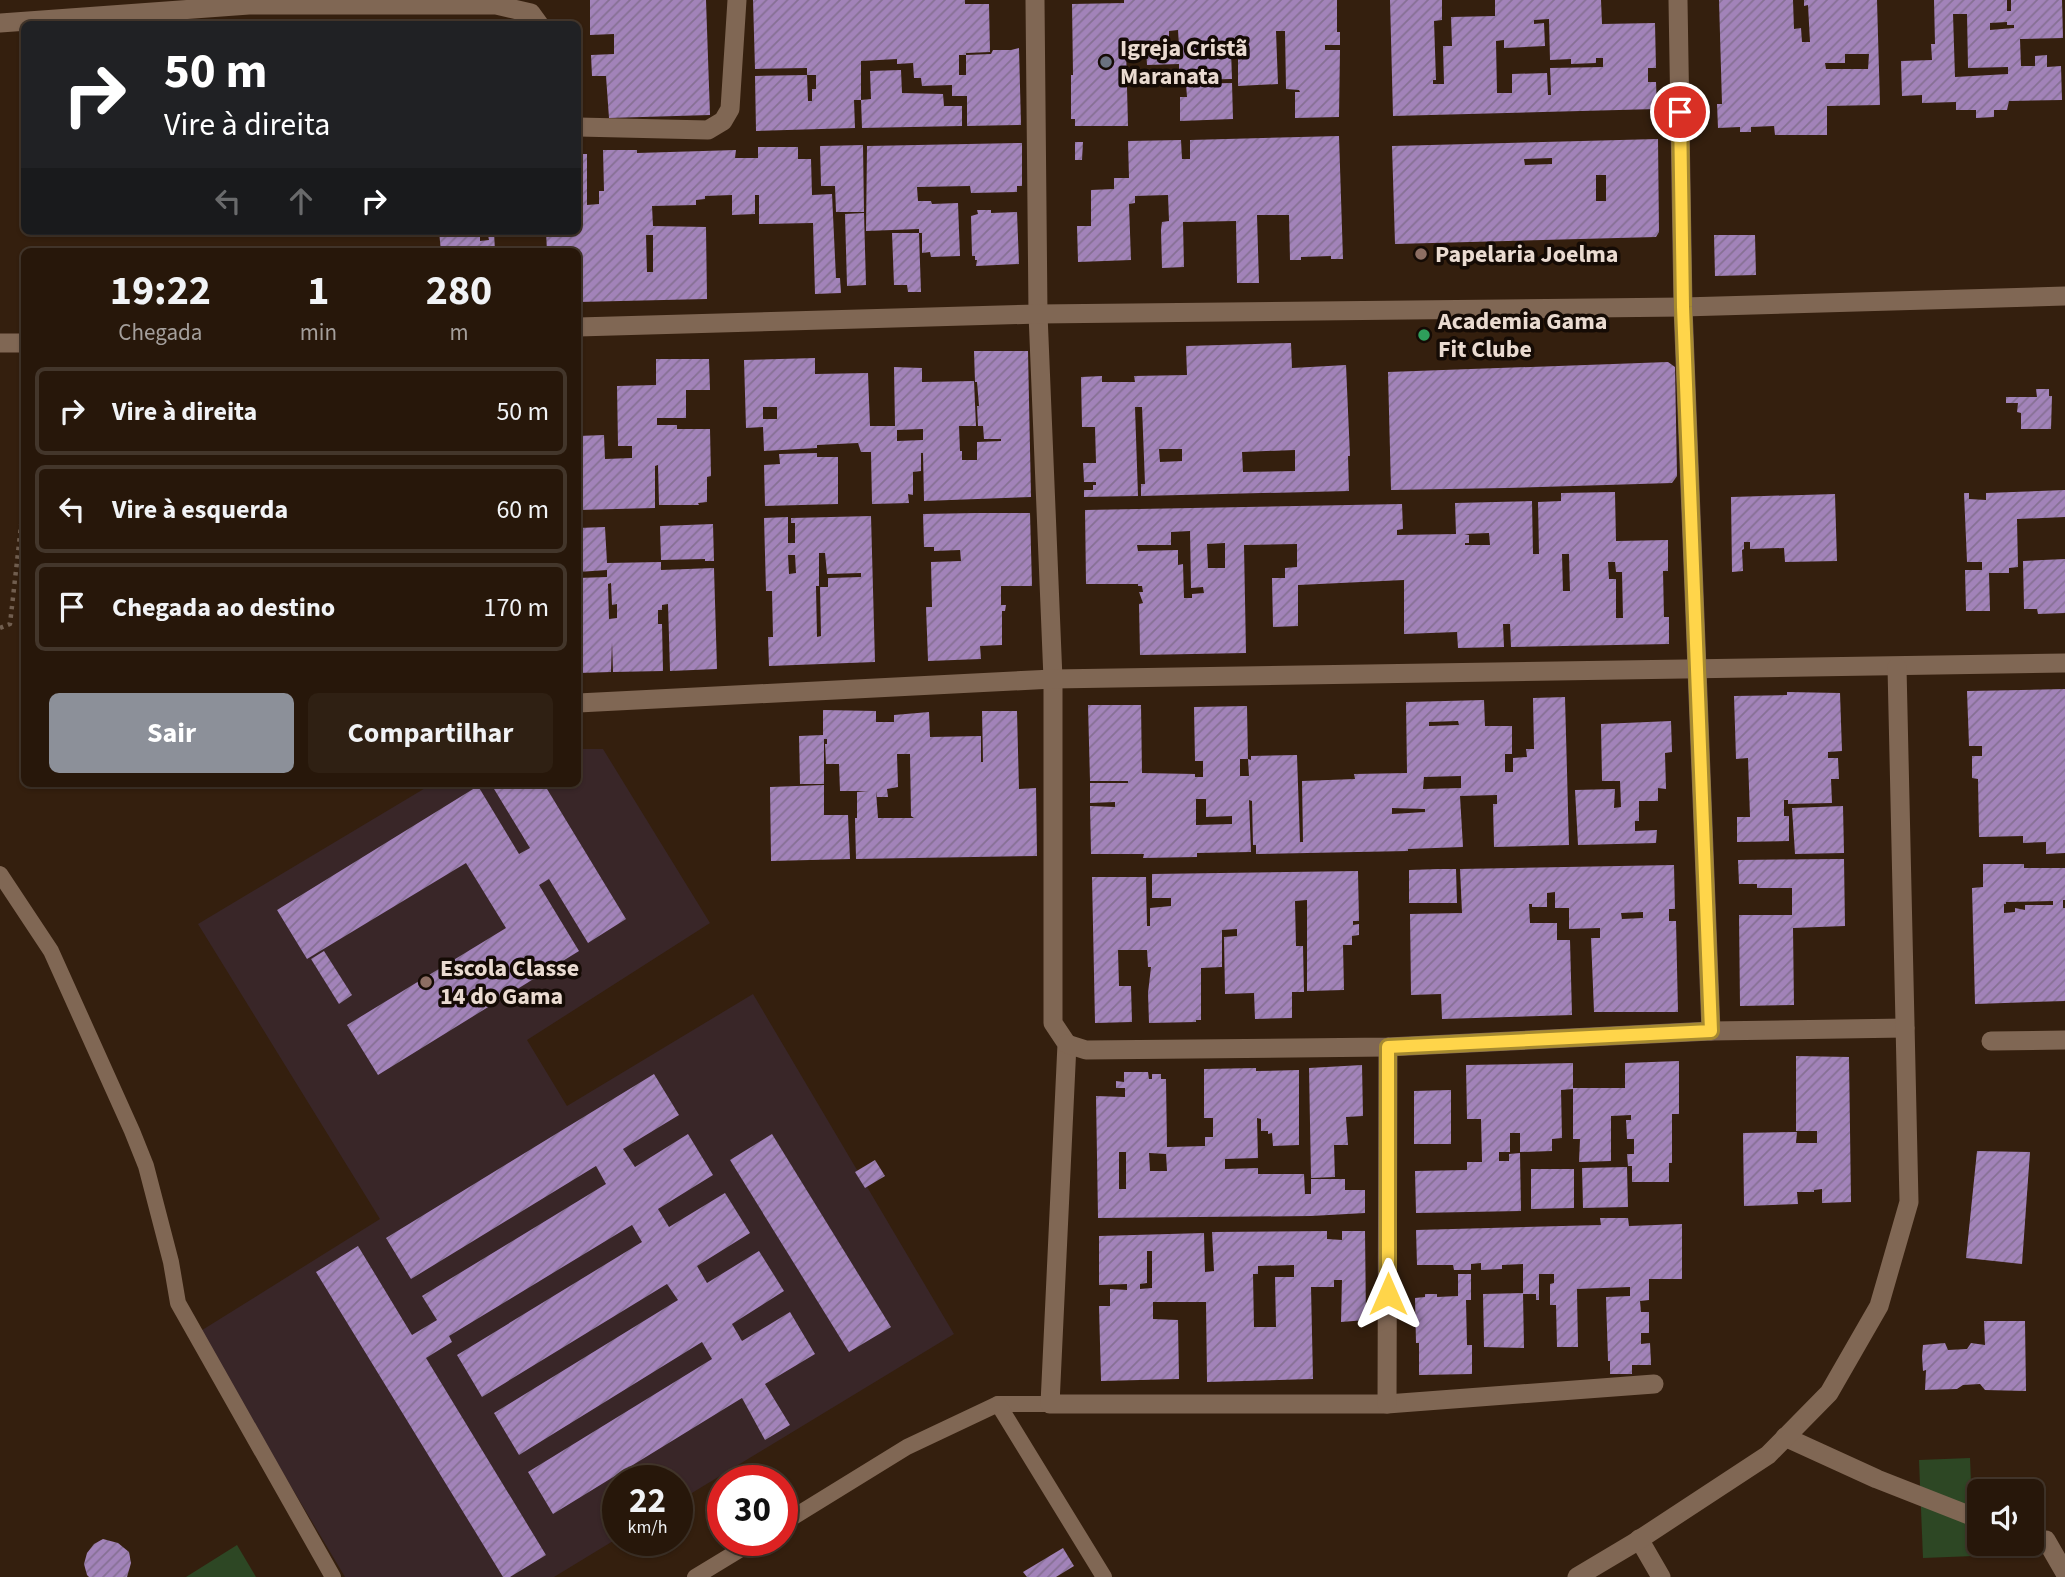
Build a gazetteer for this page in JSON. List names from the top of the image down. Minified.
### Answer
{"places":["Igreja Cristã Maranata","Papelaria Joelma","Academia Gama Fit Clube","Escola Classe 14 do Gama"],"page":{"turn":["50 m","Vire à direita"],"eta":["19:22","Chegada","1","min","280","m"],"list":[{"name":"Vire à direita","value":"50 m"},{"name":"Vire à esquerda","value":"60 m"},{"name":"Chegada ao destino","value":"170 m"}],"buttons":["Sair","Compartilhar"],"speed":"22 km/h","limit":"30"}}
